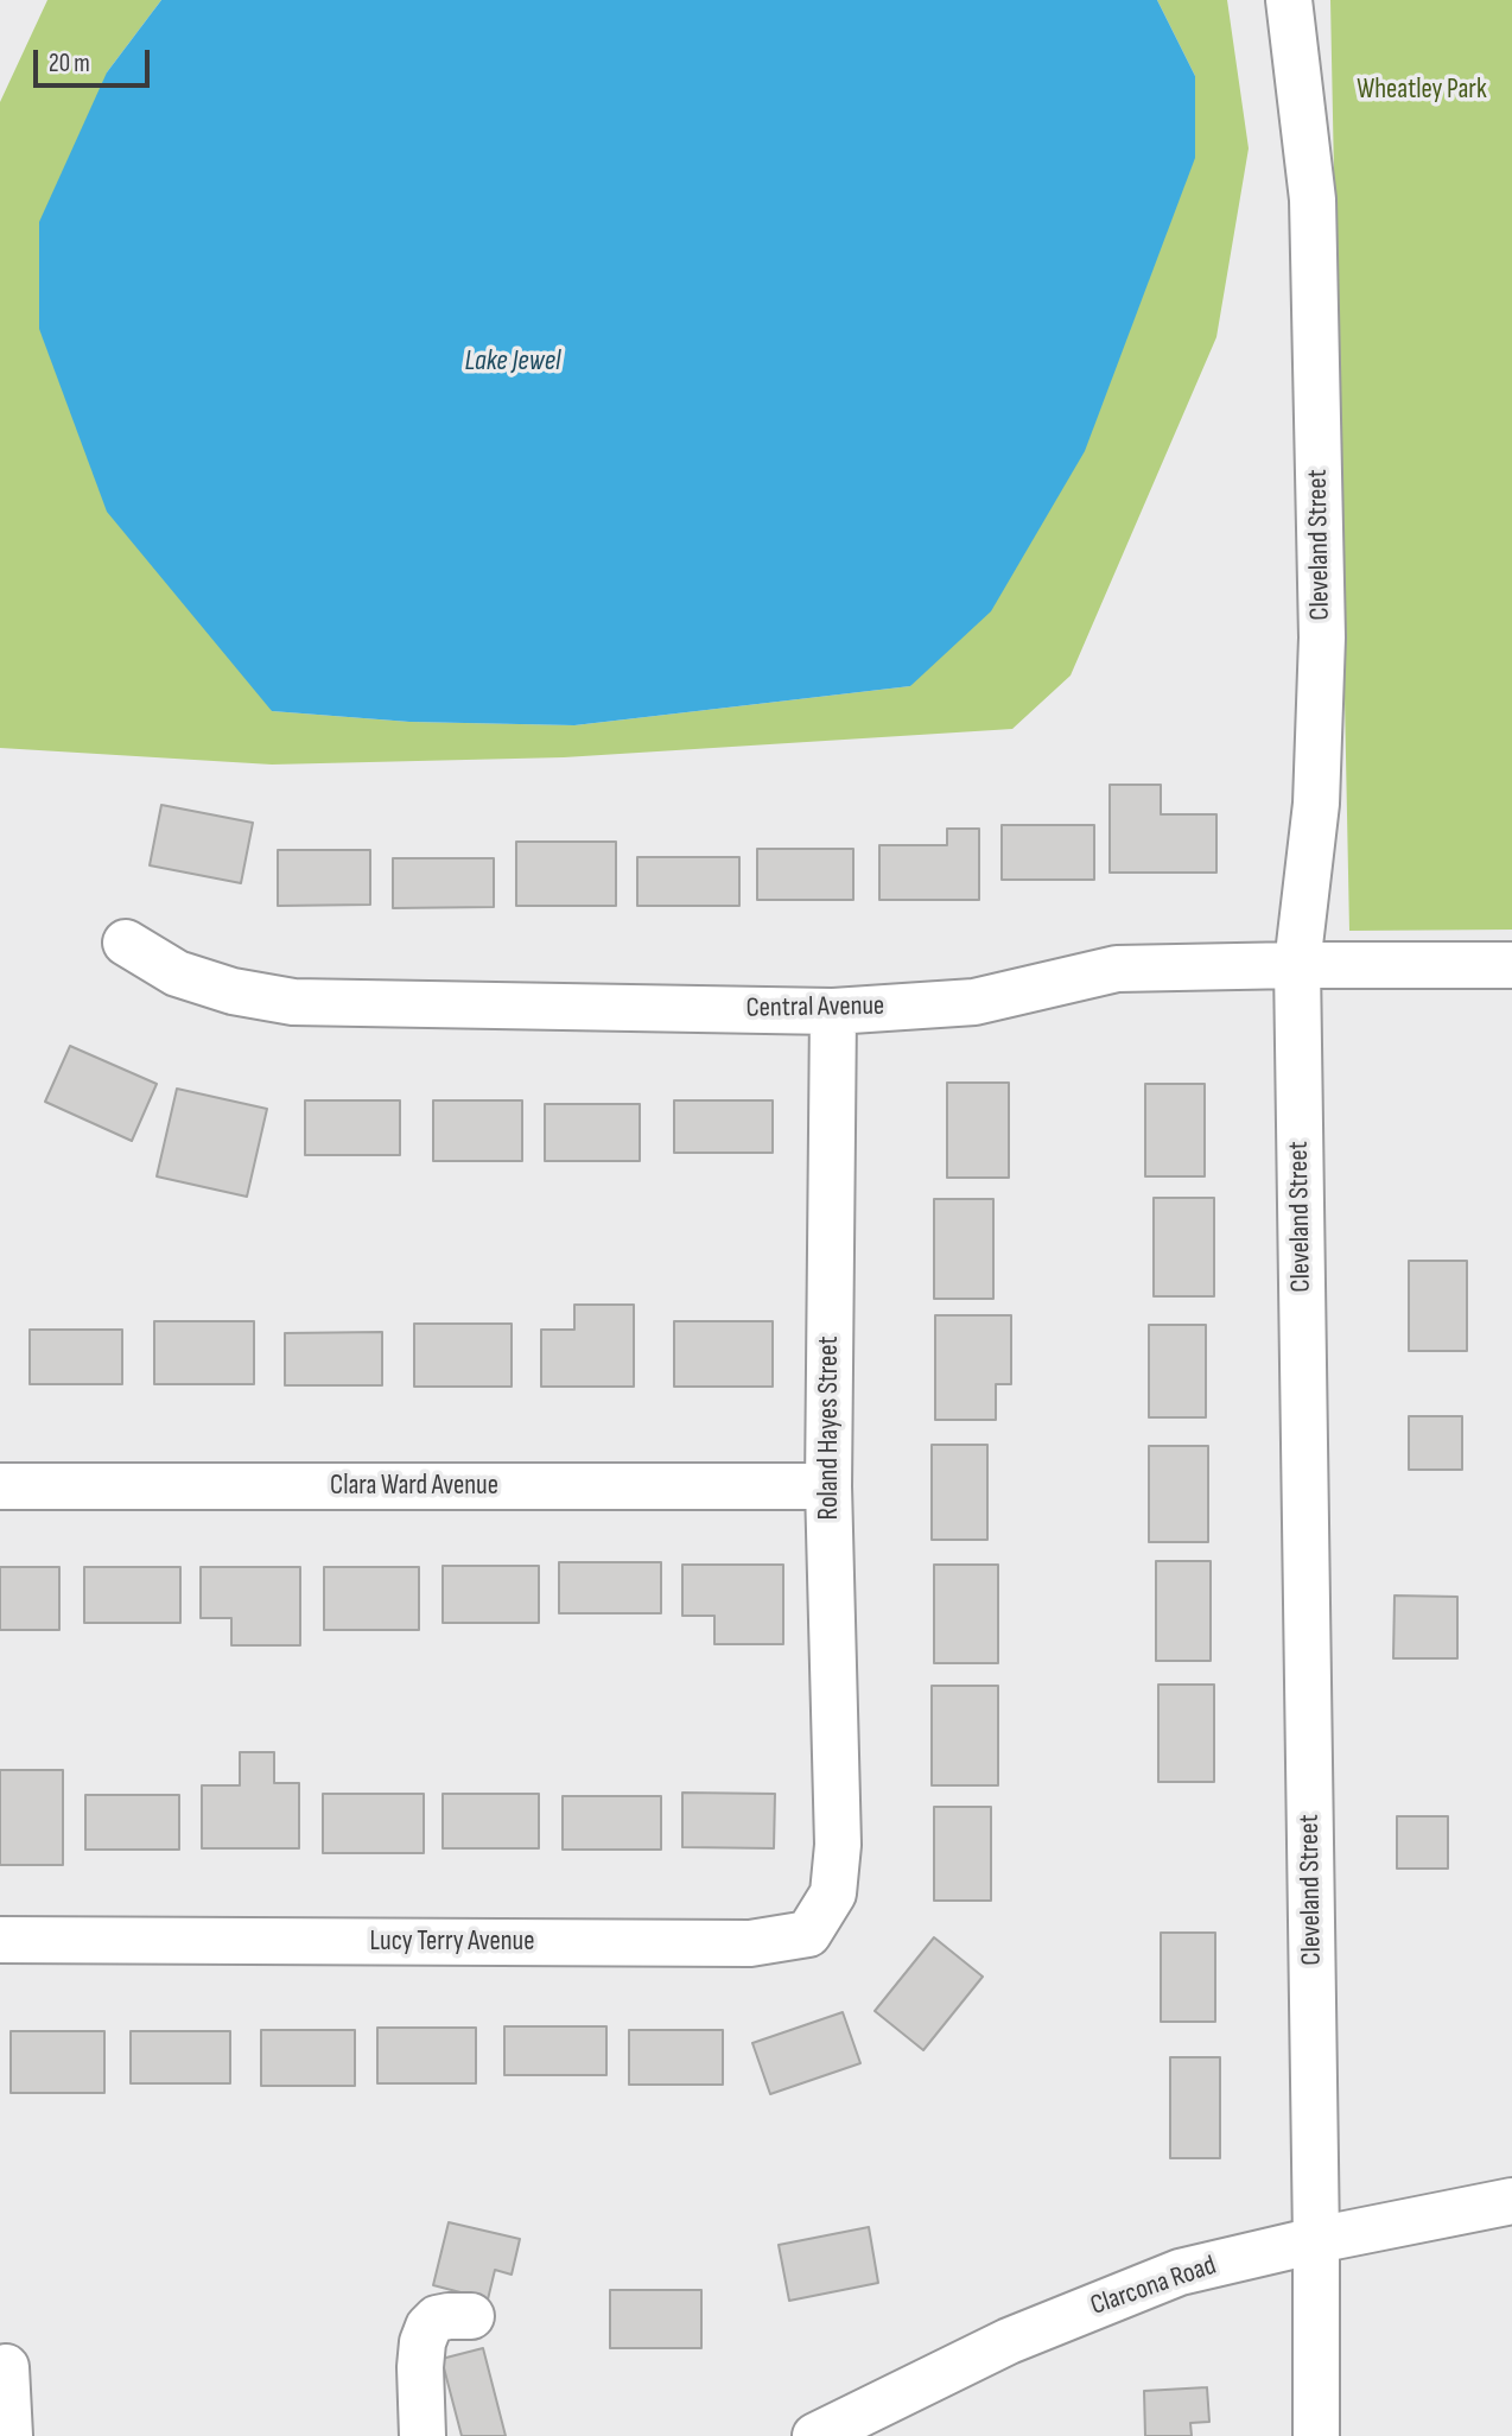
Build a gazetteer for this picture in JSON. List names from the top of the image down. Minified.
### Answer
{"streets":{"street":["Cleveland Street","Central Avenue","Roland Hayes Street","Clara Ward Avenue","Lucy Terry Avenue","Clarcona Road"]},"crossings":[["Cleveland Street","Central Avenue"],["Cleveland Street","Clarcona Road"],["Central Avenue","Roland Hayes Street"],["Roland Hayes Street","Clara Ward Avenue"],["Roland Hayes Street","Lucy Terry Avenue"]],"water":["Lake Jewel"],"parks":["Wheatley Park"],"scale_bar":"20 m"}
